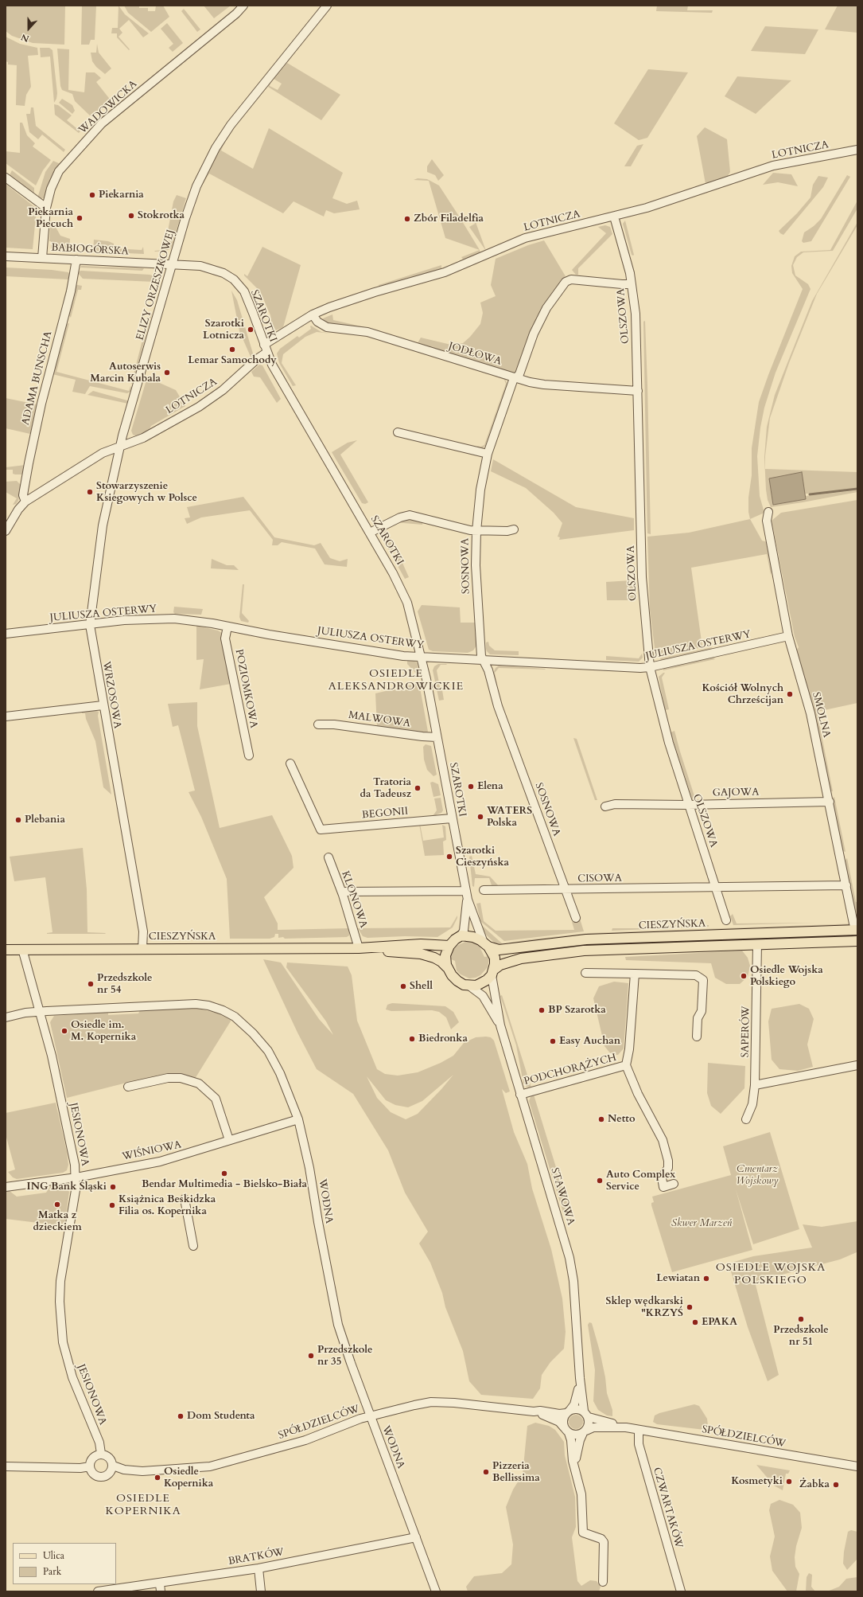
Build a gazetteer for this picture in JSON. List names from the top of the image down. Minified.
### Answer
{"streets":{"main road":["CIESZYŃSKA"],"street":["WADOWICKA","LOTNICZA","BABIOGÓRSKA","ELIZY ORZESZKOWEJ","SZAROTKI","OLSZOWA","JODŁOWA","ADAMA BUNSCHA","SOSNOWA","JULIUSZA OSTERWY","POZIOMKOWA","WRZOSOWA","SMOLNA","MALWOWA","GAJOWA","BEGONII","CISOWA","KLONOWA","SAPERÓW","PODCHORĄŻYCH","JESIONOWA","WIŚNIOWA","STAWOWA","WODNA","SPÓŁDZIELCÓW","CZWARTAKÓW","BRATKÓW"]},"crossings":[["WADOWICKA","BABIOGÓRSKA"],["LOTNICZA","ELIZY ORZESZKOWEJ"],["LOTNICZA","SZAROTKI"],["LOTNICZA","OLSZOWA"],["LOTNICZA","JODŁOWA"],["LOTNICZA","WRZOSOWA"],["BABIOGÓRSKA","ELIZY ORZESZKOWEJ"],["BABIOGÓRSKA","SZAROTKI"],["BABIOGÓRSKA","ADAMA BUNSCHA"],["ELIZY ORZESZKOWEJ","SZAROTKI"],["ELIZY ORZESZKOWEJ","WRZOSOWA"],["SZAROTKI","JULIUSZA OSTERWY"],["SZAROTKI","MALWOWA"],["SZAROTKI","BEGONII"],["SZAROTKI","CIESZYŃSKA"],["SZAROTKI","STAWOWA"],["OLSZOWA","JODŁOWA"],["OLSZOWA","SOSNOWA"],["OLSZOWA","JULIUSZA OSTERWY"],["OLSZOWA","GAJOWA"],["OLSZOWA","CISOWA"],["JODŁOWA","SOSNOWA"],["SOSNOWA","JULIUSZA OSTERWY"],["SOSNOWA","CISOWA"],["JULIUSZA OSTERWY","POZIOMKOWA"],["JULIUSZA OSTERWY","WRZOSOWA"],["JULIUSZA OSTERWY","SMOLNA"],["WRZOSOWA","CIESZYŃSKA"],["SMOLNA","GAJOWA"],["SMOLNA","CIESZYŃSKA"],["KLONOWA","CIESZYŃSKA"],["CIESZYŃSKA","JESIONOWA"],["CIESZYŃSKA","STAWOWA"],["PODCHORĄŻYCH","STAWOWA"],["JESIONOWA","WIŚNIOWA"],["JESIONOWA","WODNA"],["JESIONOWA","SPÓŁDZIELCÓW"],["WIŚNIOWA","WODNA"],["STAWOWA","SPÓŁDZIELCÓW"],["WODNA","SPÓŁDZIELCÓW"],["WODNA","BRATKÓW"],["SPÓŁDZIELCÓW","CZWARTAKÓW"]],"districts":["OSIEDLE ALEKSANDROWICKIE","OSIEDLE WOJSKA POLSKIEGO","OSIEDLE KOPERNIKA"],"parks":["Cmentarz Wojskowy","Skwer Marzeń"],"places":["Piekarnia","Stokrotka","Piekarnia Piecuch","Zbór Filadelfia","Szarotki Lotnicza","Lemar Samochody","Autoserwis Marcin Kubala","Stowarzyszenie Ksiegowych w Polsce","Kościół Wolnych Chrześcijan","Elena","Tratoria da Tadeusz","WATERS Polska","Plebania","Szarotki Cieszyńska","Osiedle Wojska Polskiego","Przedszkole nr 54","Shell","BP Szarotka","Osiedle im. M. Kopernika","Biedronka","Easy Auchan","Netto","Bendar Multimedia - Bielsko-Biała","Auto Complex Service","ING Bank Śląski","Matka z dzieckiem","Książnica Beskidzka Filia os. Kopernika","Lewiatan","Sklep wędkarski \"KRZYŚ","Przedszkole nr 51","EPAKA","Przedszkole nr 35","Dom Studenta","Pizzeria Bellissima","Osiedle Kopernika","Kosmetyki","Żabka"],"legend":["Ulica","Park"],"north":"bottom"}
